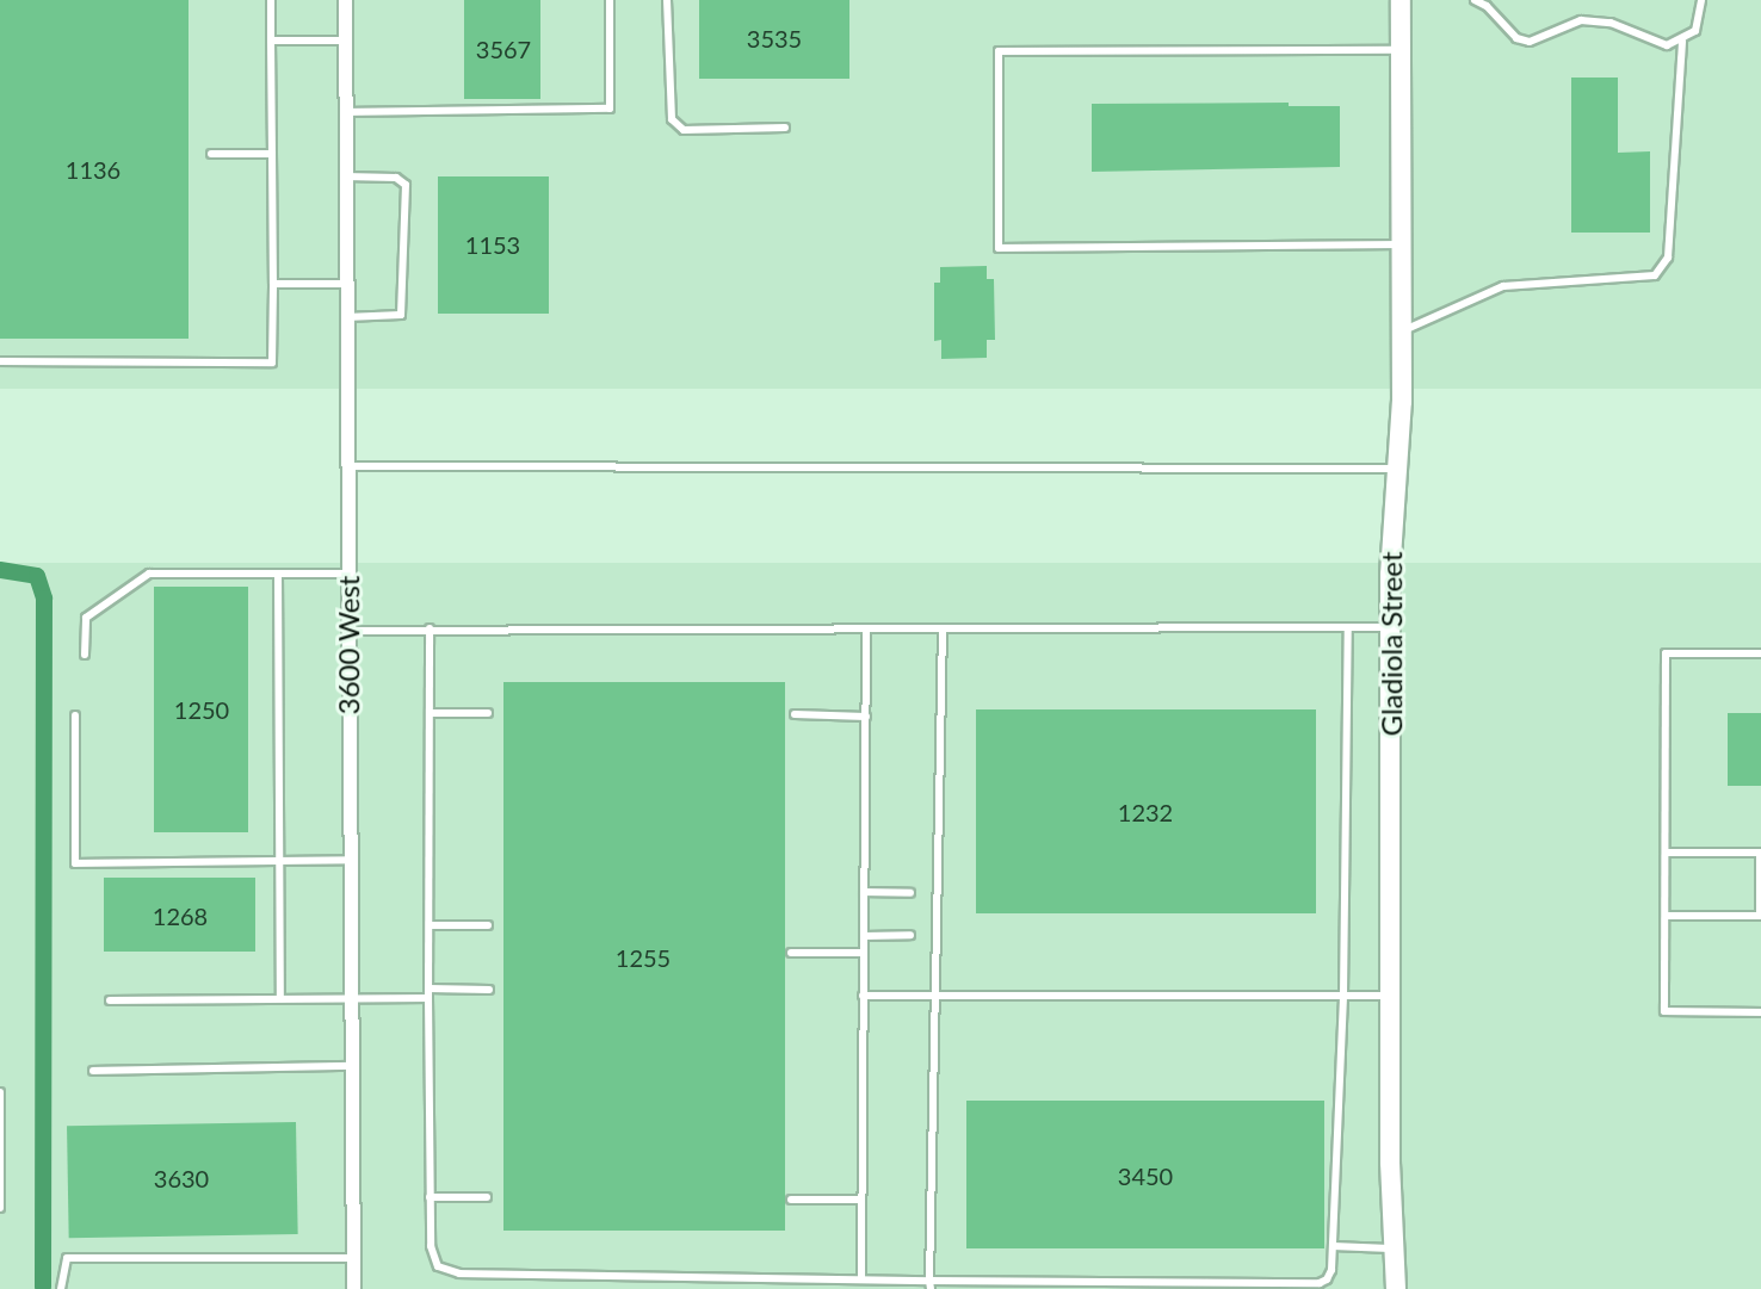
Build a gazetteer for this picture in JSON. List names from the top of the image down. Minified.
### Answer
{"streets":{"street":["Gladiola Street","3600 West"]},"house_numbers":["3535","3567","1136","1153","1250","1232","1268","1255","3450","3630"]}
